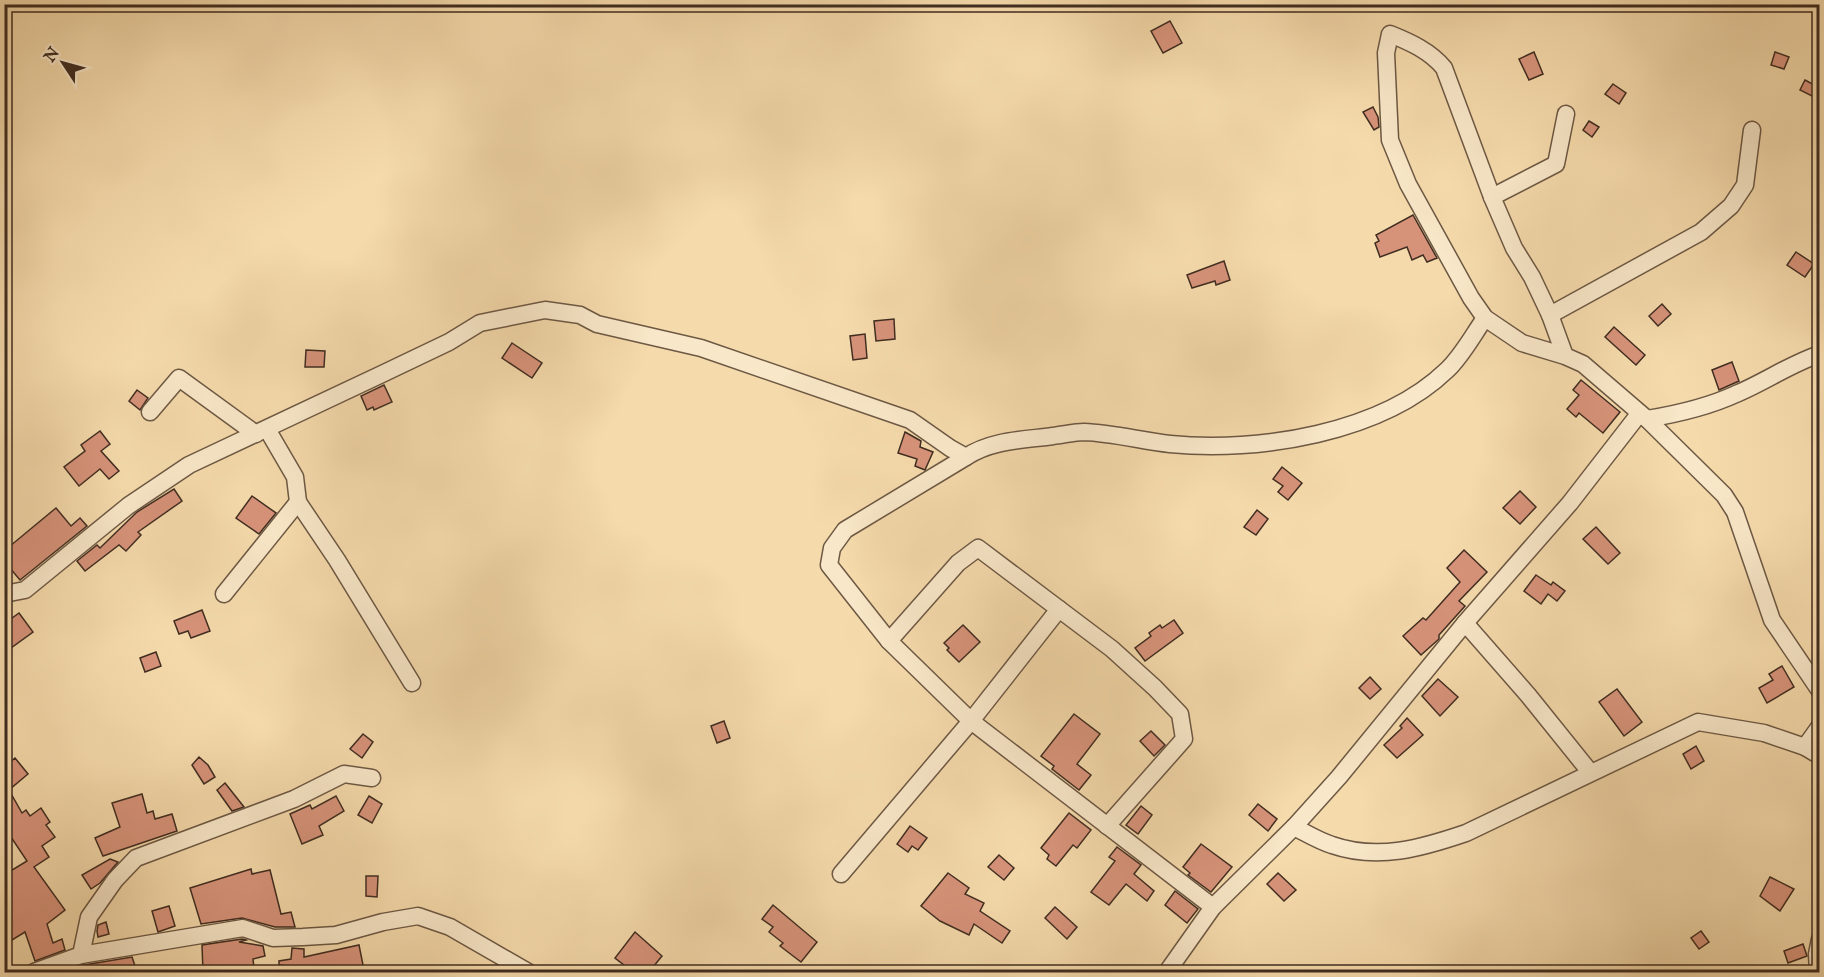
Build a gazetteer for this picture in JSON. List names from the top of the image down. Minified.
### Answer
{"north":"top left"}
